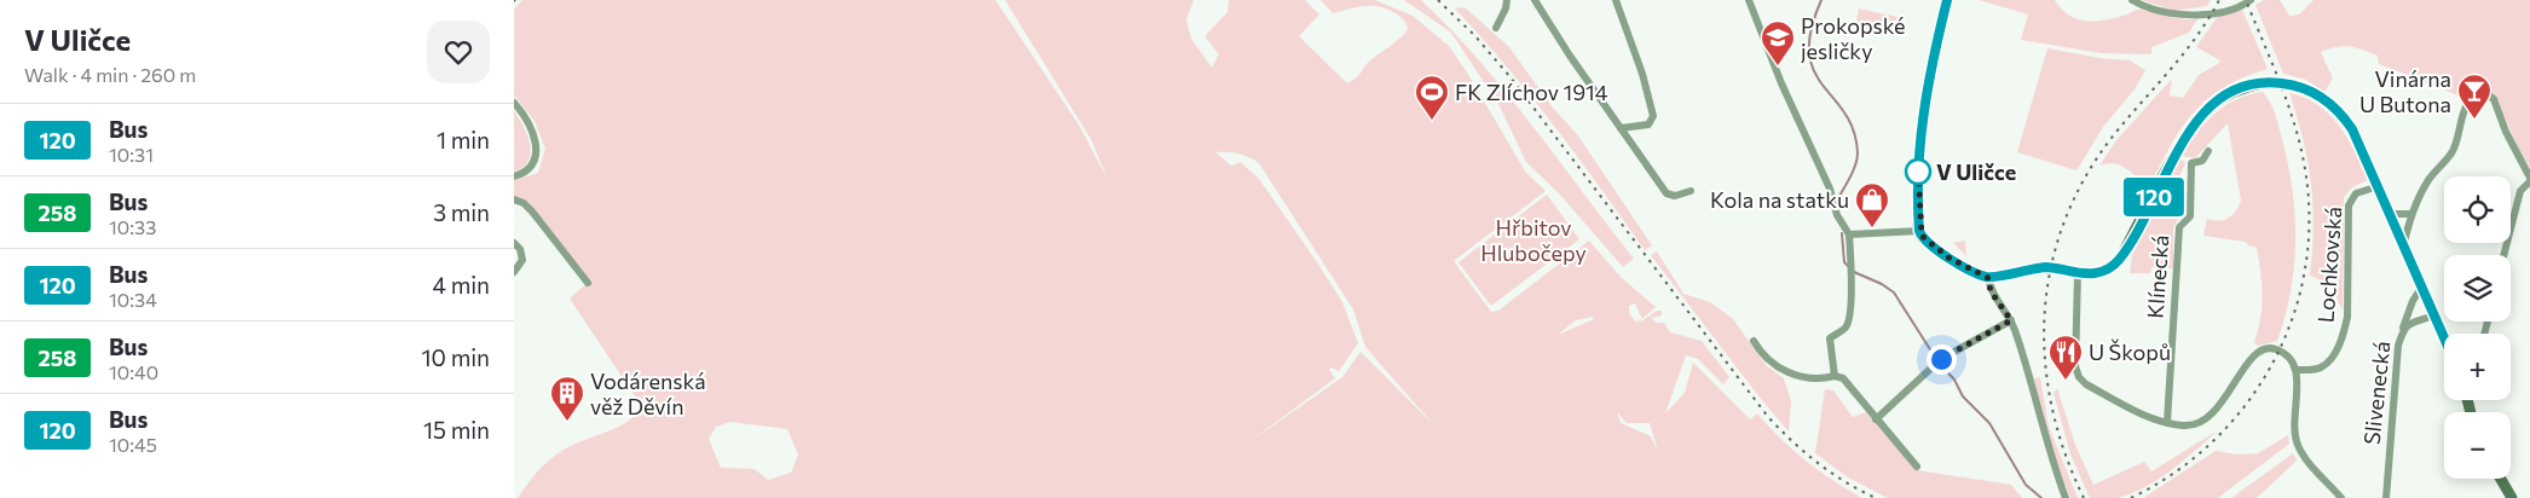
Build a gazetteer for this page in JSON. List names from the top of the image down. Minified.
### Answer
{"streets":{"street":["Lochkovská","Klínecká","Slivenecká"]},"parks":["Hřbitov Hlubočepy"],"places":{"school or university":["Prokopské jesličky"],"bar":["Vinárna U Butona"],"sports":["FK Zlíchov 1914"],"other":["V Uličce"],"shop":["Kola na statku"],"restaurant":["U Škopů"],"building":["Vodárenská věž Děvín"]},"lines":["bus line 120"],"page":{"heading":["V Uličce","Walk · 4 min · 260 m"],"on_map":"120","list":[{"mark":"120","name":"Bus","note":"10:31","value":"1 min"},{"mark":"258","name":"Bus","note":"10:33","value":"3 min"},{"mark":"120","name":"Bus","note":"10:34","value":"4 min"},{"mark":"258","name":"Bus","note":"10:40","value":"10 min"},{"mark":"120","name":"Bus","note":"10:45","value":"15 min"}],"map_buttons":["+","−"]}}
